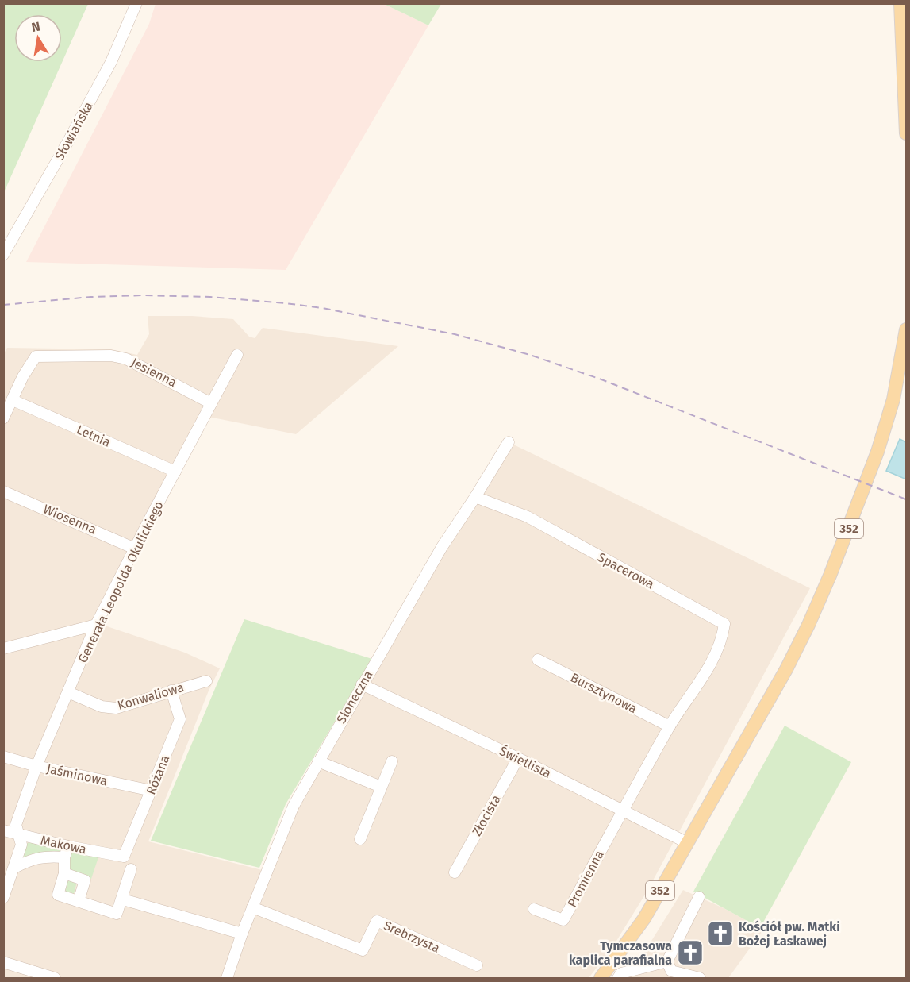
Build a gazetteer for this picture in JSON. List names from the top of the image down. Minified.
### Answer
{"streets":{"main road":["352"],"street":["Słowiańska","Jesienna","Letnia","Wiosenna","Spacerowa","Generała Leopolda Okulickiego","Bursztynowa","Konwaliowa","Słoneczna","Świetlista","Jaśminowa","Różana","Złocista","Makowa","Promienna","Srebrzysta"]},"crossings":[["Jesienna","Letnia"],["Jesienna","Generała Leopolda Okulickiego"],["Letnia","Generała Leopolda Okulickiego"],["Wiosenna","Generała Leopolda Okulickiego"],["352","Świetlista"],["Spacerowa","Bursztynowa"],["Spacerowa","Słoneczna"],["Generała Leopolda Okulickiego","Konwaliowa"],["Generała Leopolda Okulickiego","Jaśminowa"],["Generała Leopolda Okulickiego","Makowa"],["Konwaliowa","Różana"],["Słoneczna","Świetlista"],["Słoneczna","Srebrzysta"],["Świetlista","Złocista"],["Świetlista","Promienna"],["Jaśminowa","Różana"],["Różana","Makowa"]],"places":{"church":["Kościół pw. Matki Bożej Łaskawej","Tymczasowa kaplica parafialna"]},"north":"top"}
